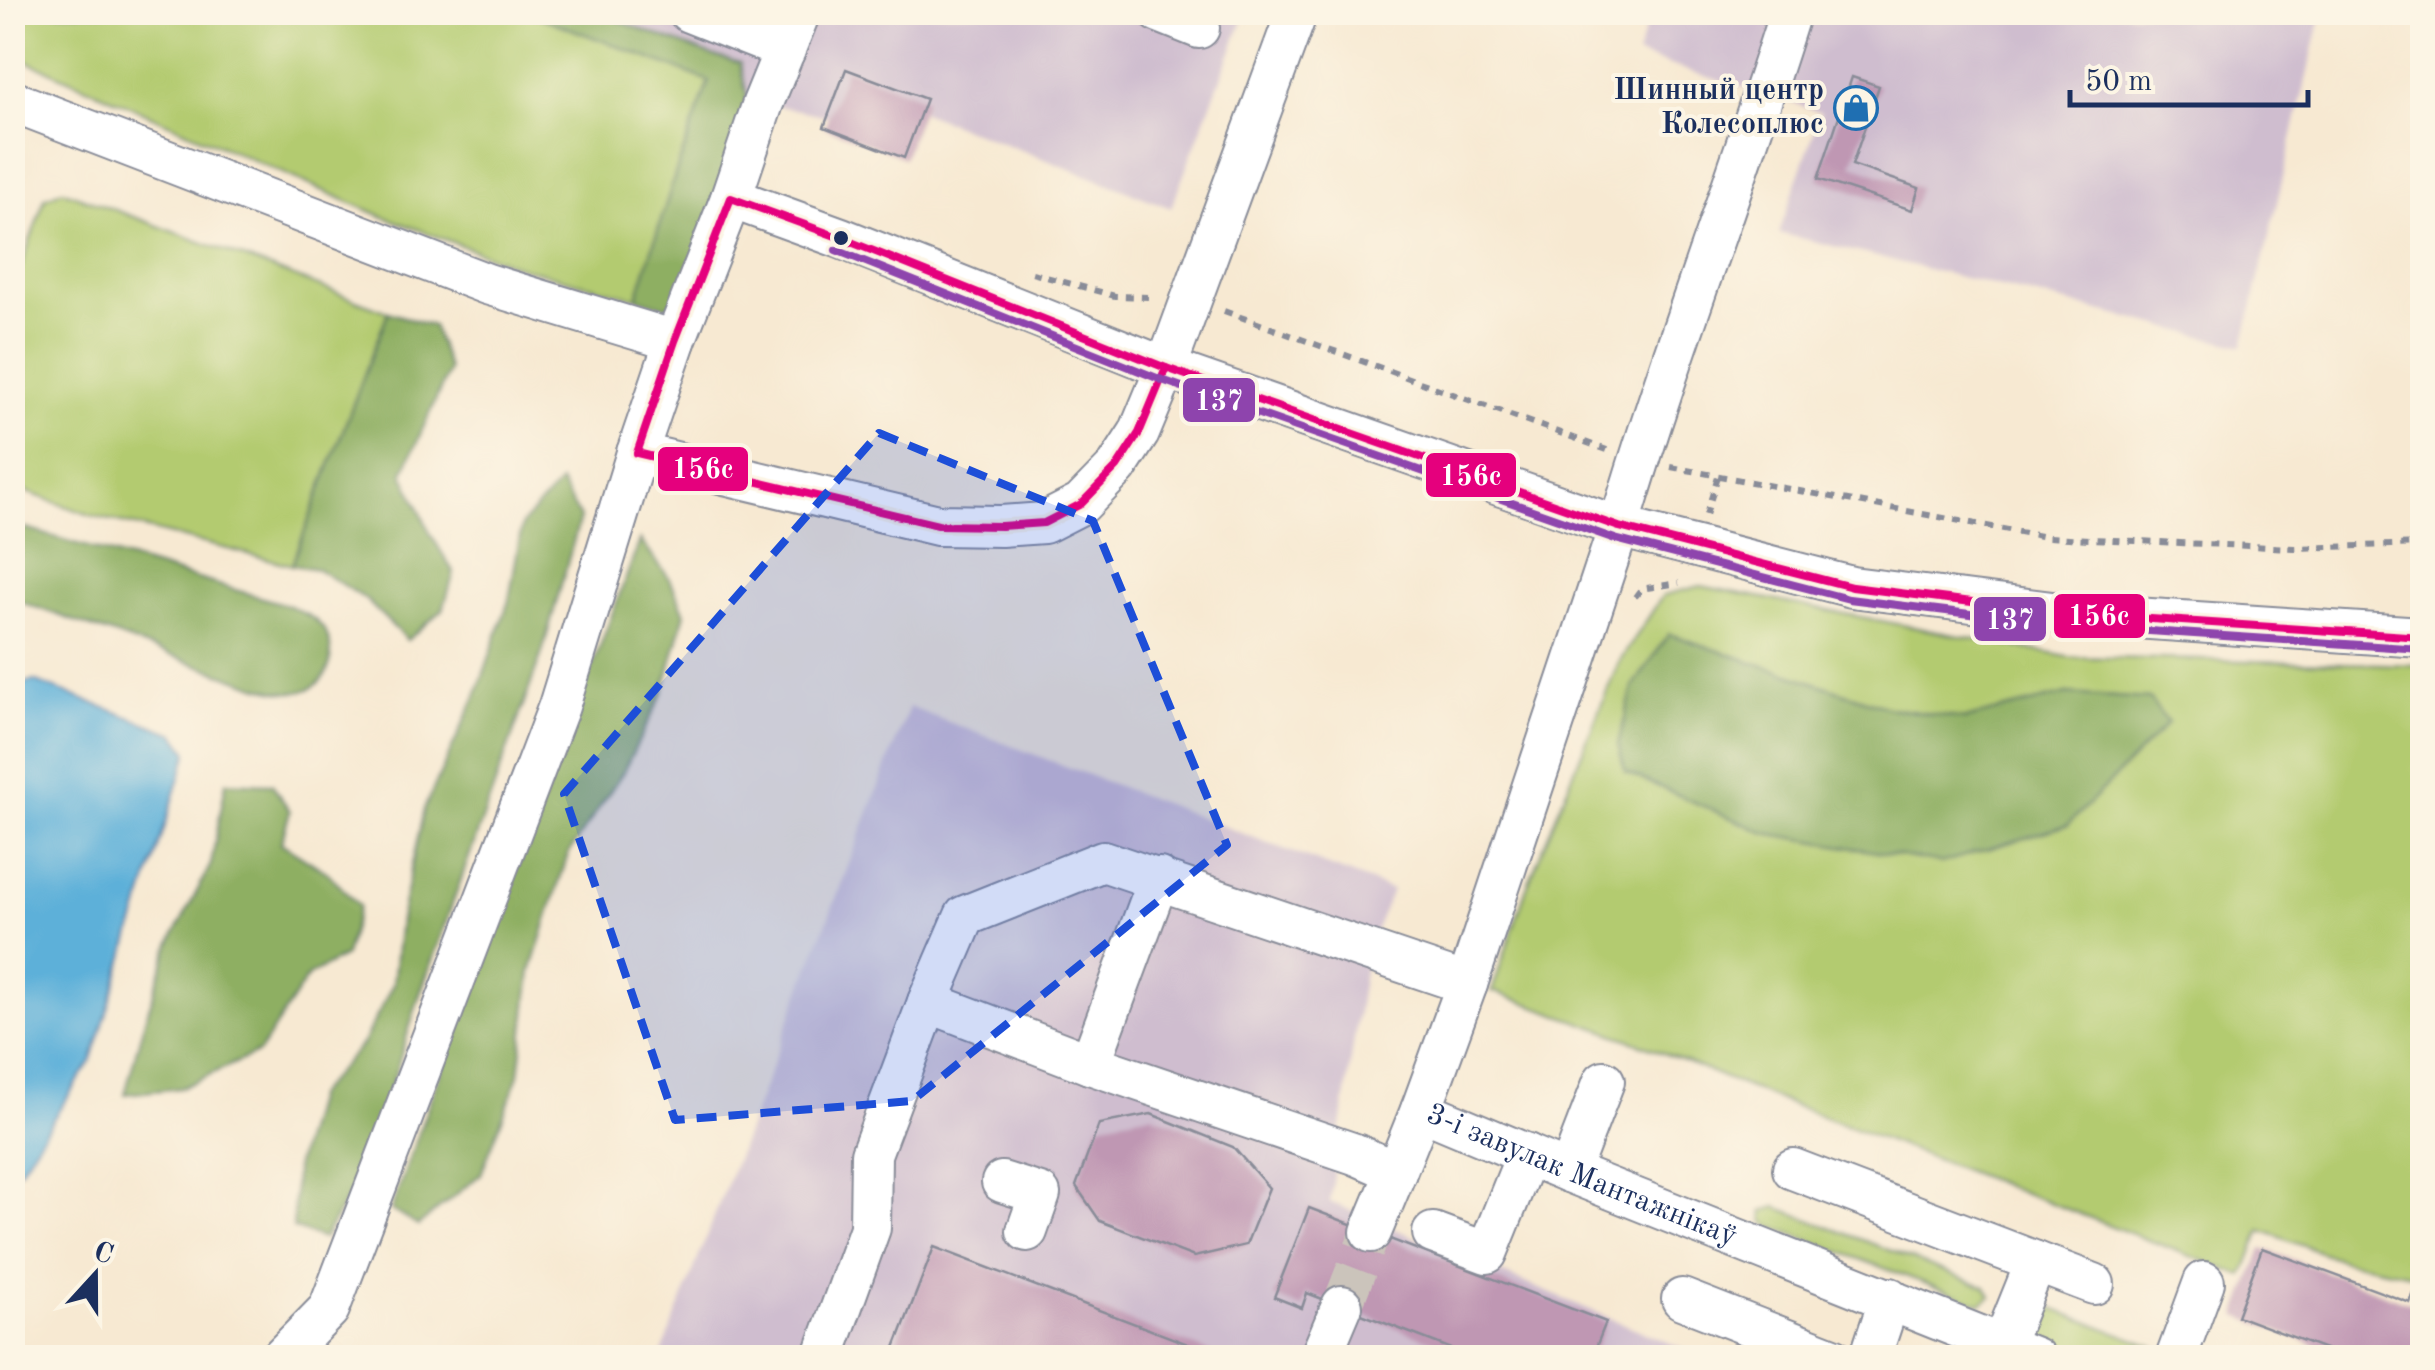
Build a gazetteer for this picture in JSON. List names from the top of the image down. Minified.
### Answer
{"streets":{"street":["3-і завулак Мантажнікаў"]},"places":{"shop":["Шинный центр Колесоплюс"]},"lines":["transit line 156с","transit line 137"],"scale_bar":"50 m","north":"top"}
